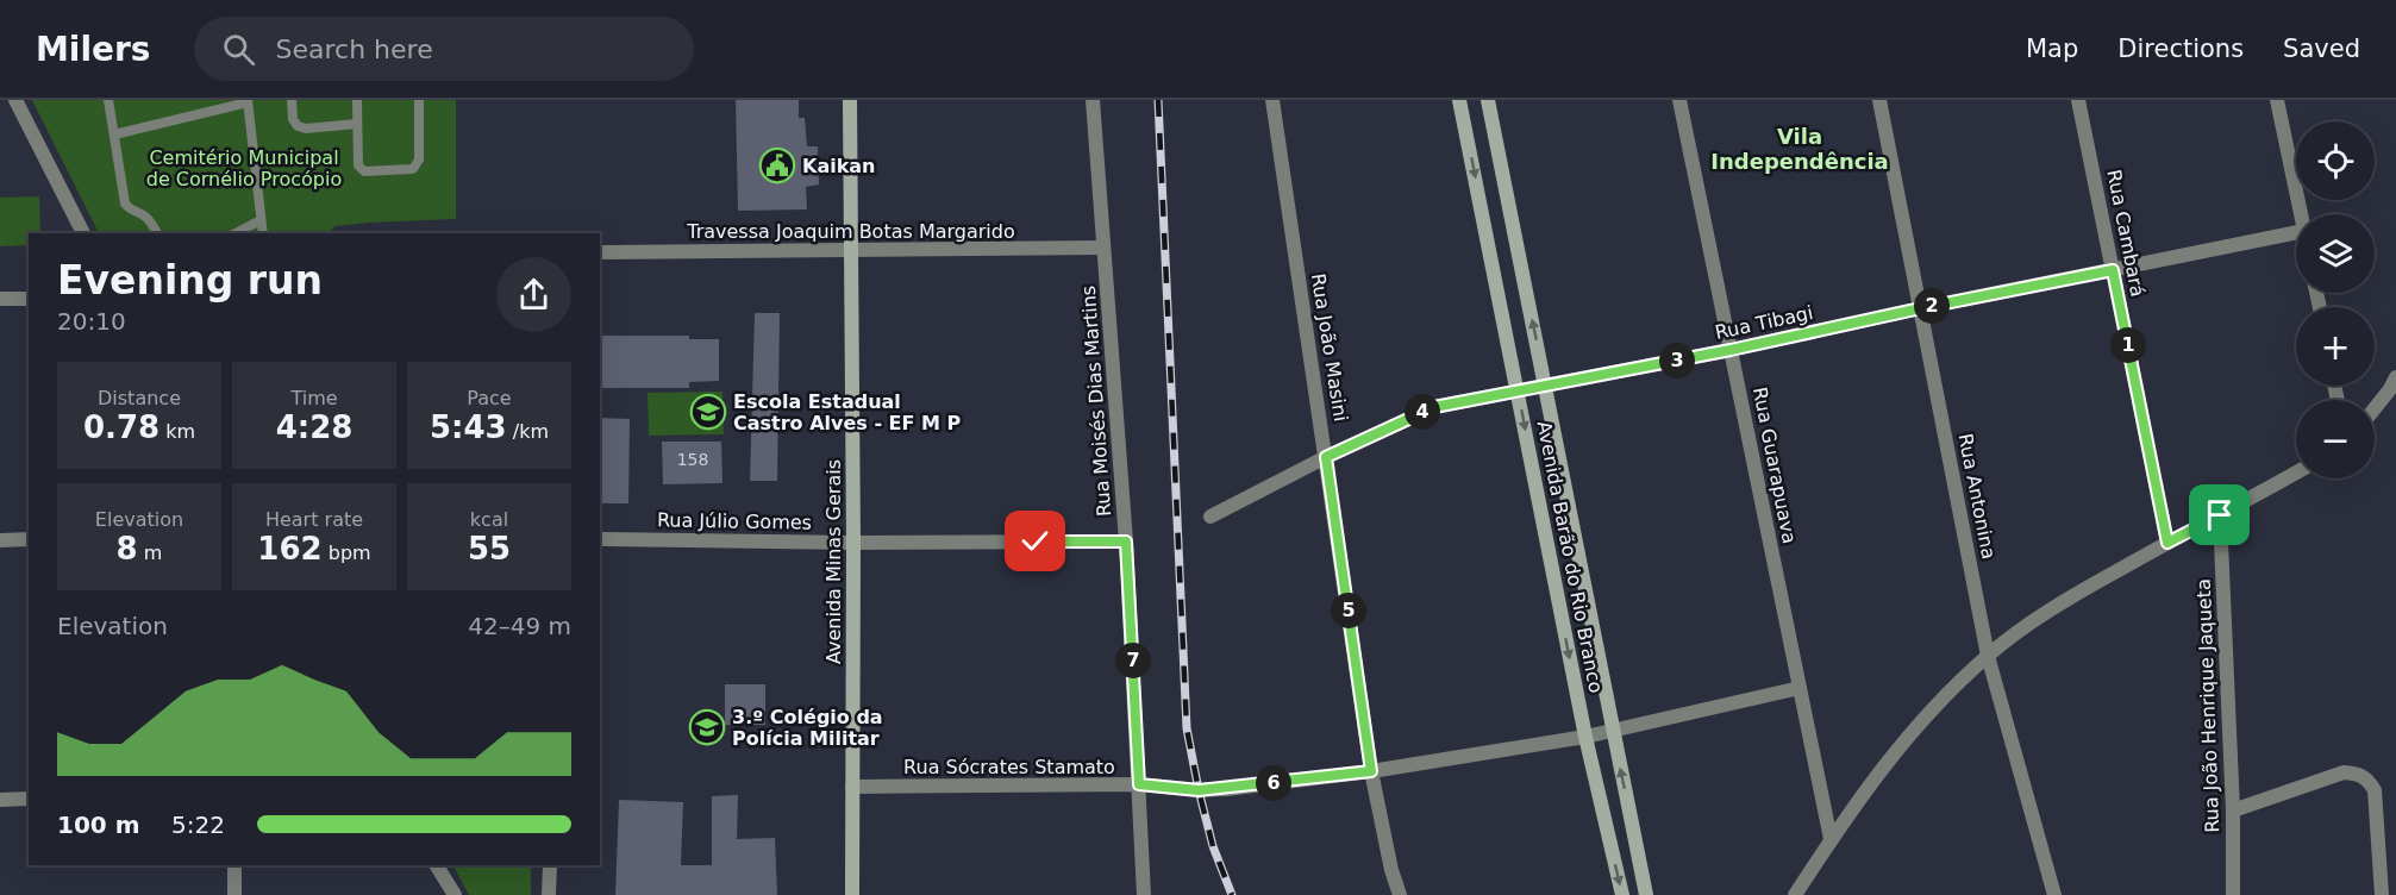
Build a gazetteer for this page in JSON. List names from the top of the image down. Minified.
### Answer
{"streets":{"street":["Travessa Joaquim Botas Margarido","Rua Cambará","Rua Tibagi","Rua João Masini","Rua Moisés Dias Martins","Rua Guarapuava","Rua Antonina","Rua Júlio Gomes","Avenida Barão do Rio Branco","Avenida Minas Gerais","Rua João Henrique Jaqueta","Rua Sócrates Stamato"]},"crossings":[["Travessa Joaquim Botas Margarido","Rua Moisés Dias Martins"],["Travessa Joaquim Botas Margarido","Avenida Minas Gerais"],["Rua Cambará","Rua Tibagi"],["Rua Tibagi","Rua João Masini"],["Rua Tibagi","Rua Guarapuava"],["Rua Tibagi","Rua Antonina"],["Rua Tibagi","Avenida Barão do Rio Branco"],["Rua João Masini","Rua Sócrates Stamato"],["Rua Moisés Dias Martins","Rua Júlio Gomes"],["Rua Moisés Dias Martins","Rua Sócrates Stamato"],["Rua Guarapuava","Rua Sócrates Stamato"],["Rua Júlio Gomes","Avenida Minas Gerais"],["Avenida Barão do Rio Branco","Rua Sócrates Stamato"],["Avenida Minas Gerais","Rua Sócrates Stamato"]],"districts":["Vila Independência"],"parks":["Cemitério Municipal de Cornélio Procópio"],"places":{"public building":["Kaikan"],"school or university":["Escola Estadual Castro Alves - EF M P","3.º Colégio da Polícia Militar"]},"house_numbers":["158"],"page":{"header":"Milers","search":"Search here","nav":["Map","Directions","Saved"],"map_buttons":["+","−"],"heading":["Evening run","20:10"],"pins":["2","1","3","4","5","7","6"],"stats":[["Distance","0.78 km"],["Time","4:28"],["Pace","5:43 /km"],["Elevation","8 m"],["Heart rate","162 bpm"],["kcal","55"]],"chart":["Elevation","42–49 m"],"list":[{"name":"100 m","note":"5:22"}]}}
